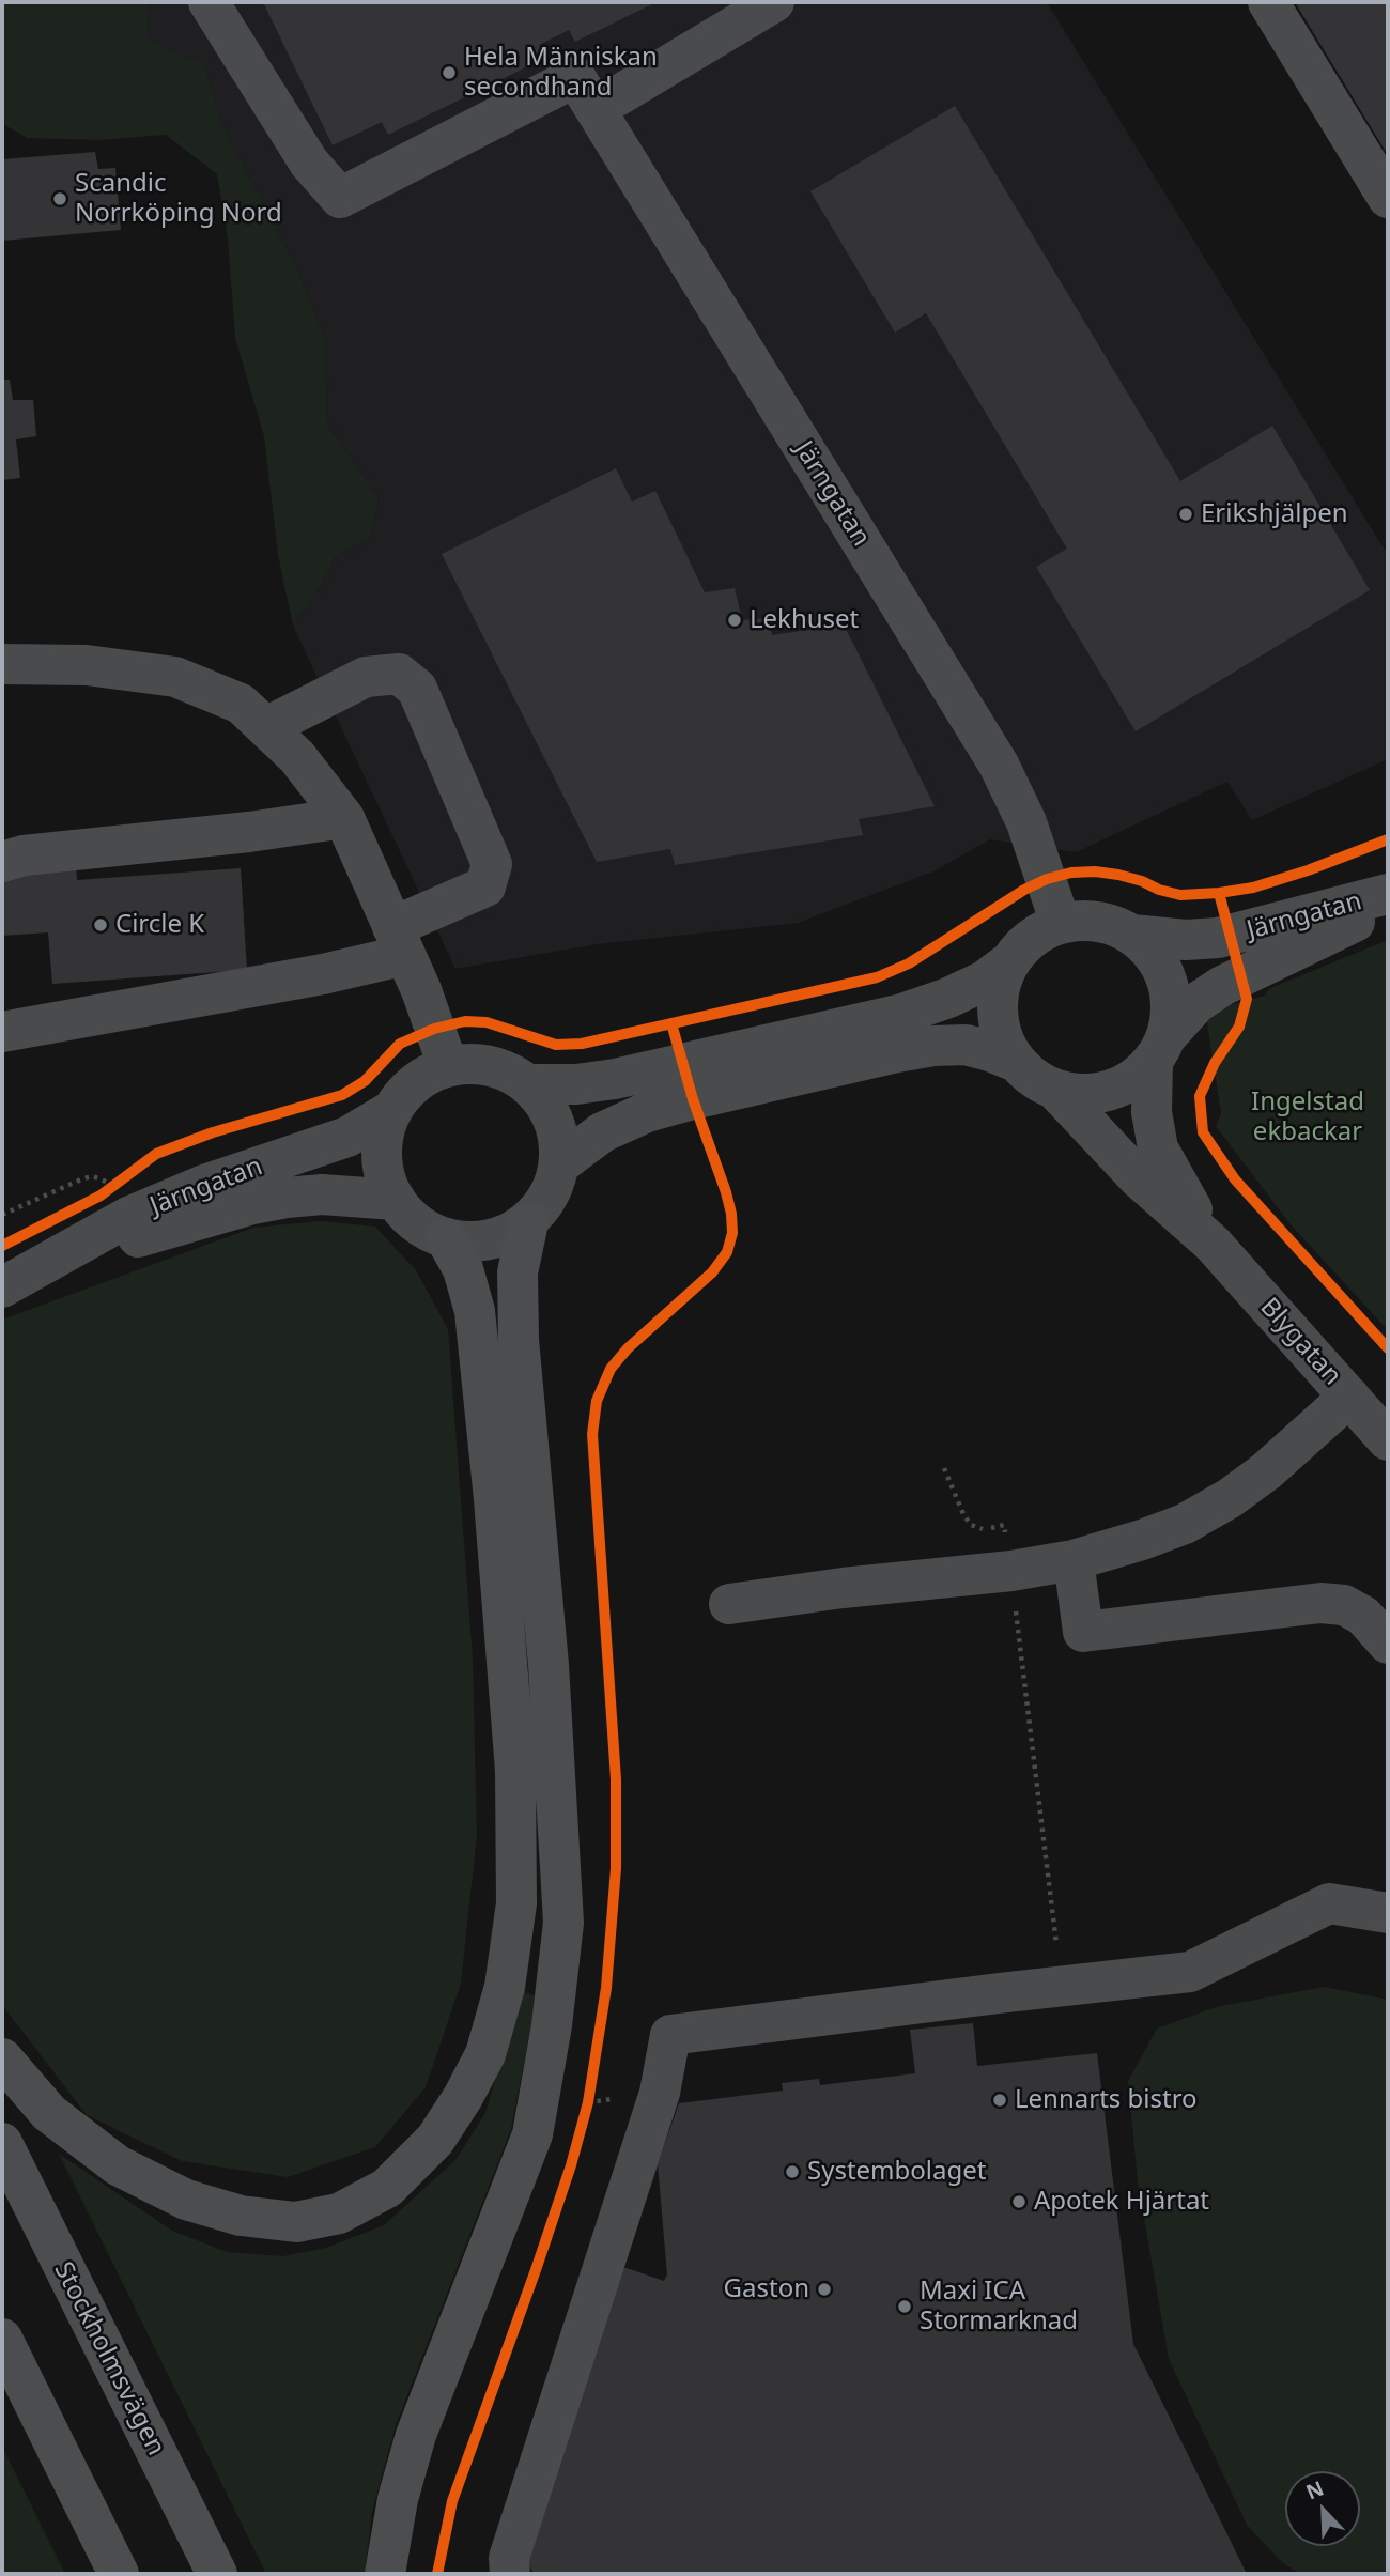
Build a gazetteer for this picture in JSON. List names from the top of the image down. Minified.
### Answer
{"streets":{"highway":["Stockholmsvägen"],"street":["Järngatan","Blygatan"]},"crossings":[["Järngatan","Blygatan"]],"parks":["Ingelstad ekbackar"],"places":["Hela Människan secondhand","Scandic Norrköping Nord","Erikshjälpen","Lekhuset","Circle K","Lennarts bistro","Systembolaget","Apotek Hjärtat","Gaston","Maxi ICA Stormarknad"],"north":"top left"}
